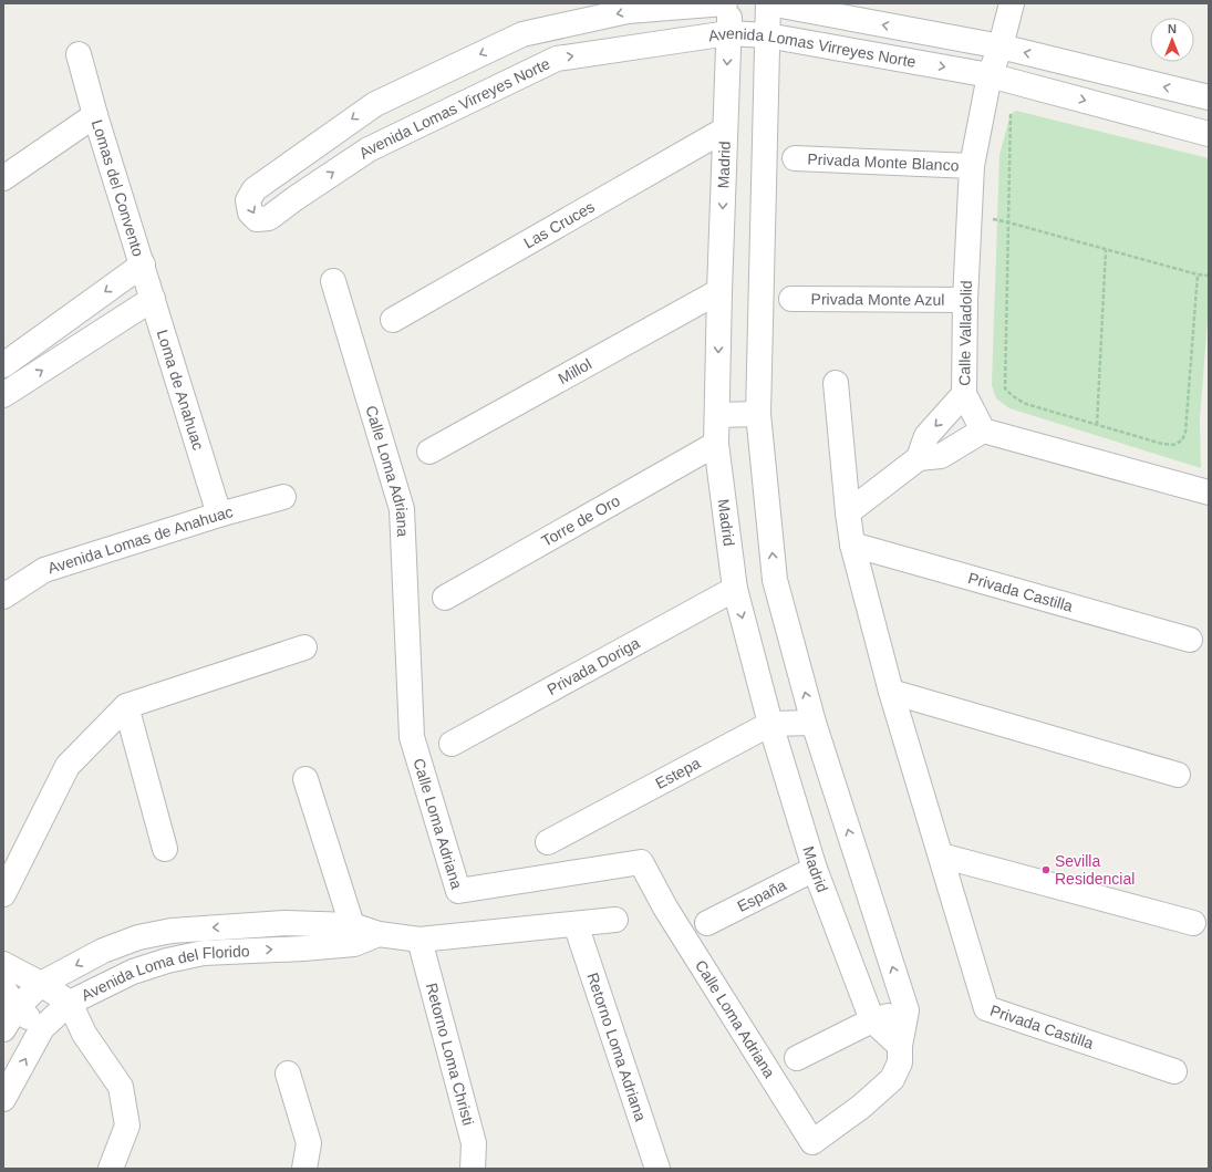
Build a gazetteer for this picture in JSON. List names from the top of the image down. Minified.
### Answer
{"streets":{"street":["Avenida Lomas Virreyes Norte","Privada Monte Blanco","Madrid","Lomas del Convento","Las Cruces","Privada Monte Azul","Calle Valladolid","Millol","Loma de Anahuac","Calle Loma Adriana","Torre de Oro","Avenida Lomas de Anahuac","Privada Castilla","Privada Doriga","Estepa","España","Avenida Loma del Florido","Retorno Loma Adriana","Retorno Loma Christi"]},"crossings":[["Avenida Lomas Virreyes Norte","Madrid"],["Avenida Lomas Virreyes Norte","Calle Valladolid"],["Privada Monte Blanco","Calle Valladolid"],["Madrid","Las Cruces"],["Madrid","Millol"],["Madrid","Torre de Oro"],["Madrid","Privada Doriga"],["Madrid","Estepa"],["Madrid","España"],["Lomas del Convento","Loma de Anahuac"],["Privada Monte Azul","Calle Valladolid"],["Loma de Anahuac","Avenida Lomas de Anahuac"],["Avenida Loma del Florido","Retorno Loma Adriana"],["Avenida Loma del Florido","Retorno Loma Christi"]],"places":["Sevilla Residencial"],"north":"top"}
